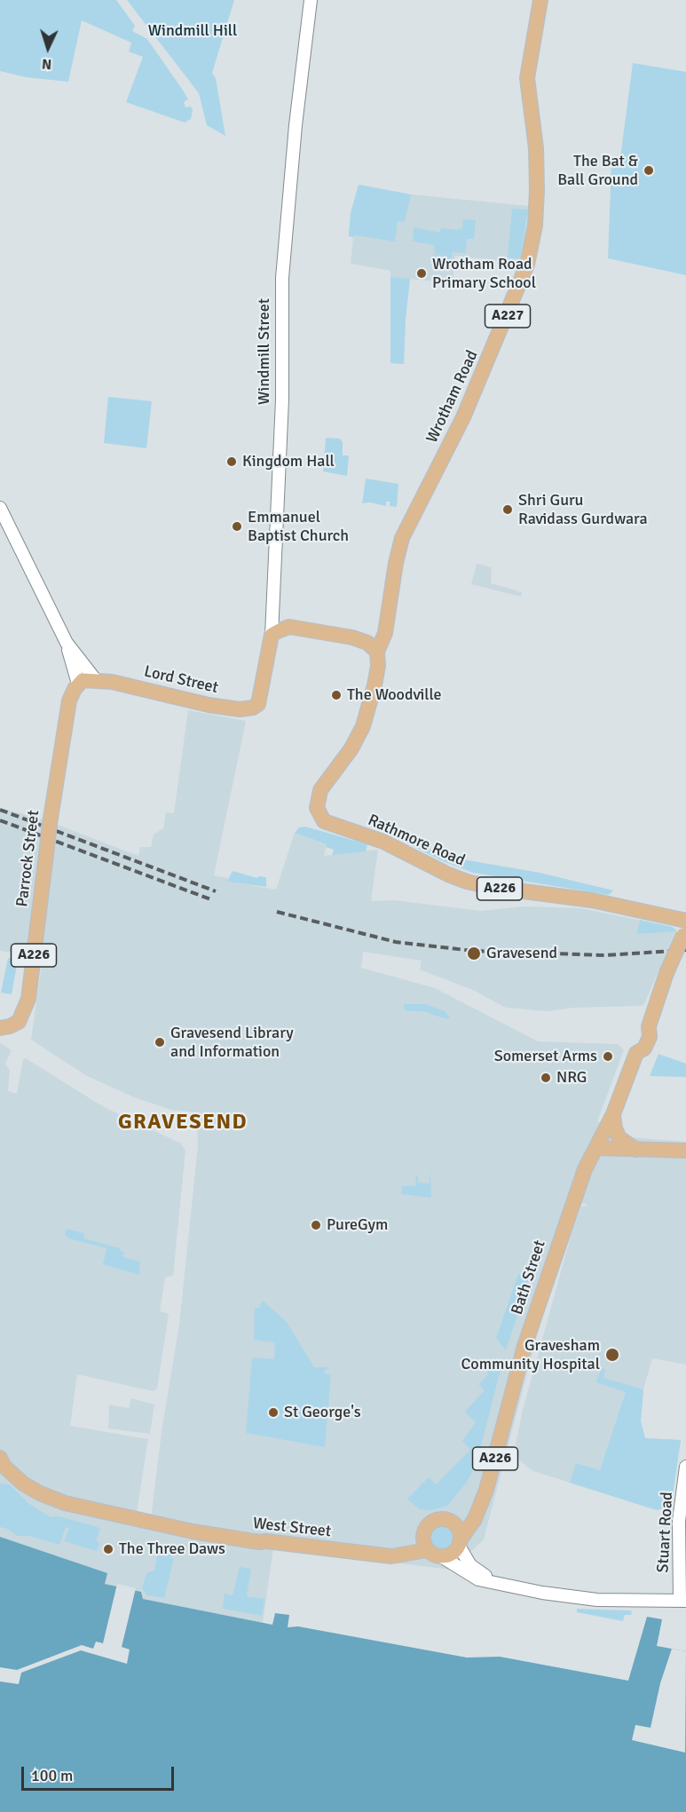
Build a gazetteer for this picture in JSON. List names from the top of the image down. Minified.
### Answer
{"streets":{"main road":["A227","Windmill Street","Wrotham Road","Lord Street","Rathmore Road","Parrock Street","A226","Bath Street","West Street"],"street":["Stuart Road"]},"crossings":[["Windmill Street","Lord Street"],["Wrotham Road","Rathmore Road"],["A226","Bath Street"],["Bath Street","West Street"]],"districts":["GRAVESEND"],"parks":["Windmill Hill"],"places":["The Bat & Ball Ground","Wrotham Road Primary School","Kingdom Hall","Shri Guru Ravidass Gurdwara","Emmanuel Baptist Church","The Woodville","Gravesend","Gravesend Library and Information","Somerset Arms","NRG","PureGym","Gravesham Community Hospital","St George's","The Three Daws"],"scale_bar":"100 m","north":"bottom"}
